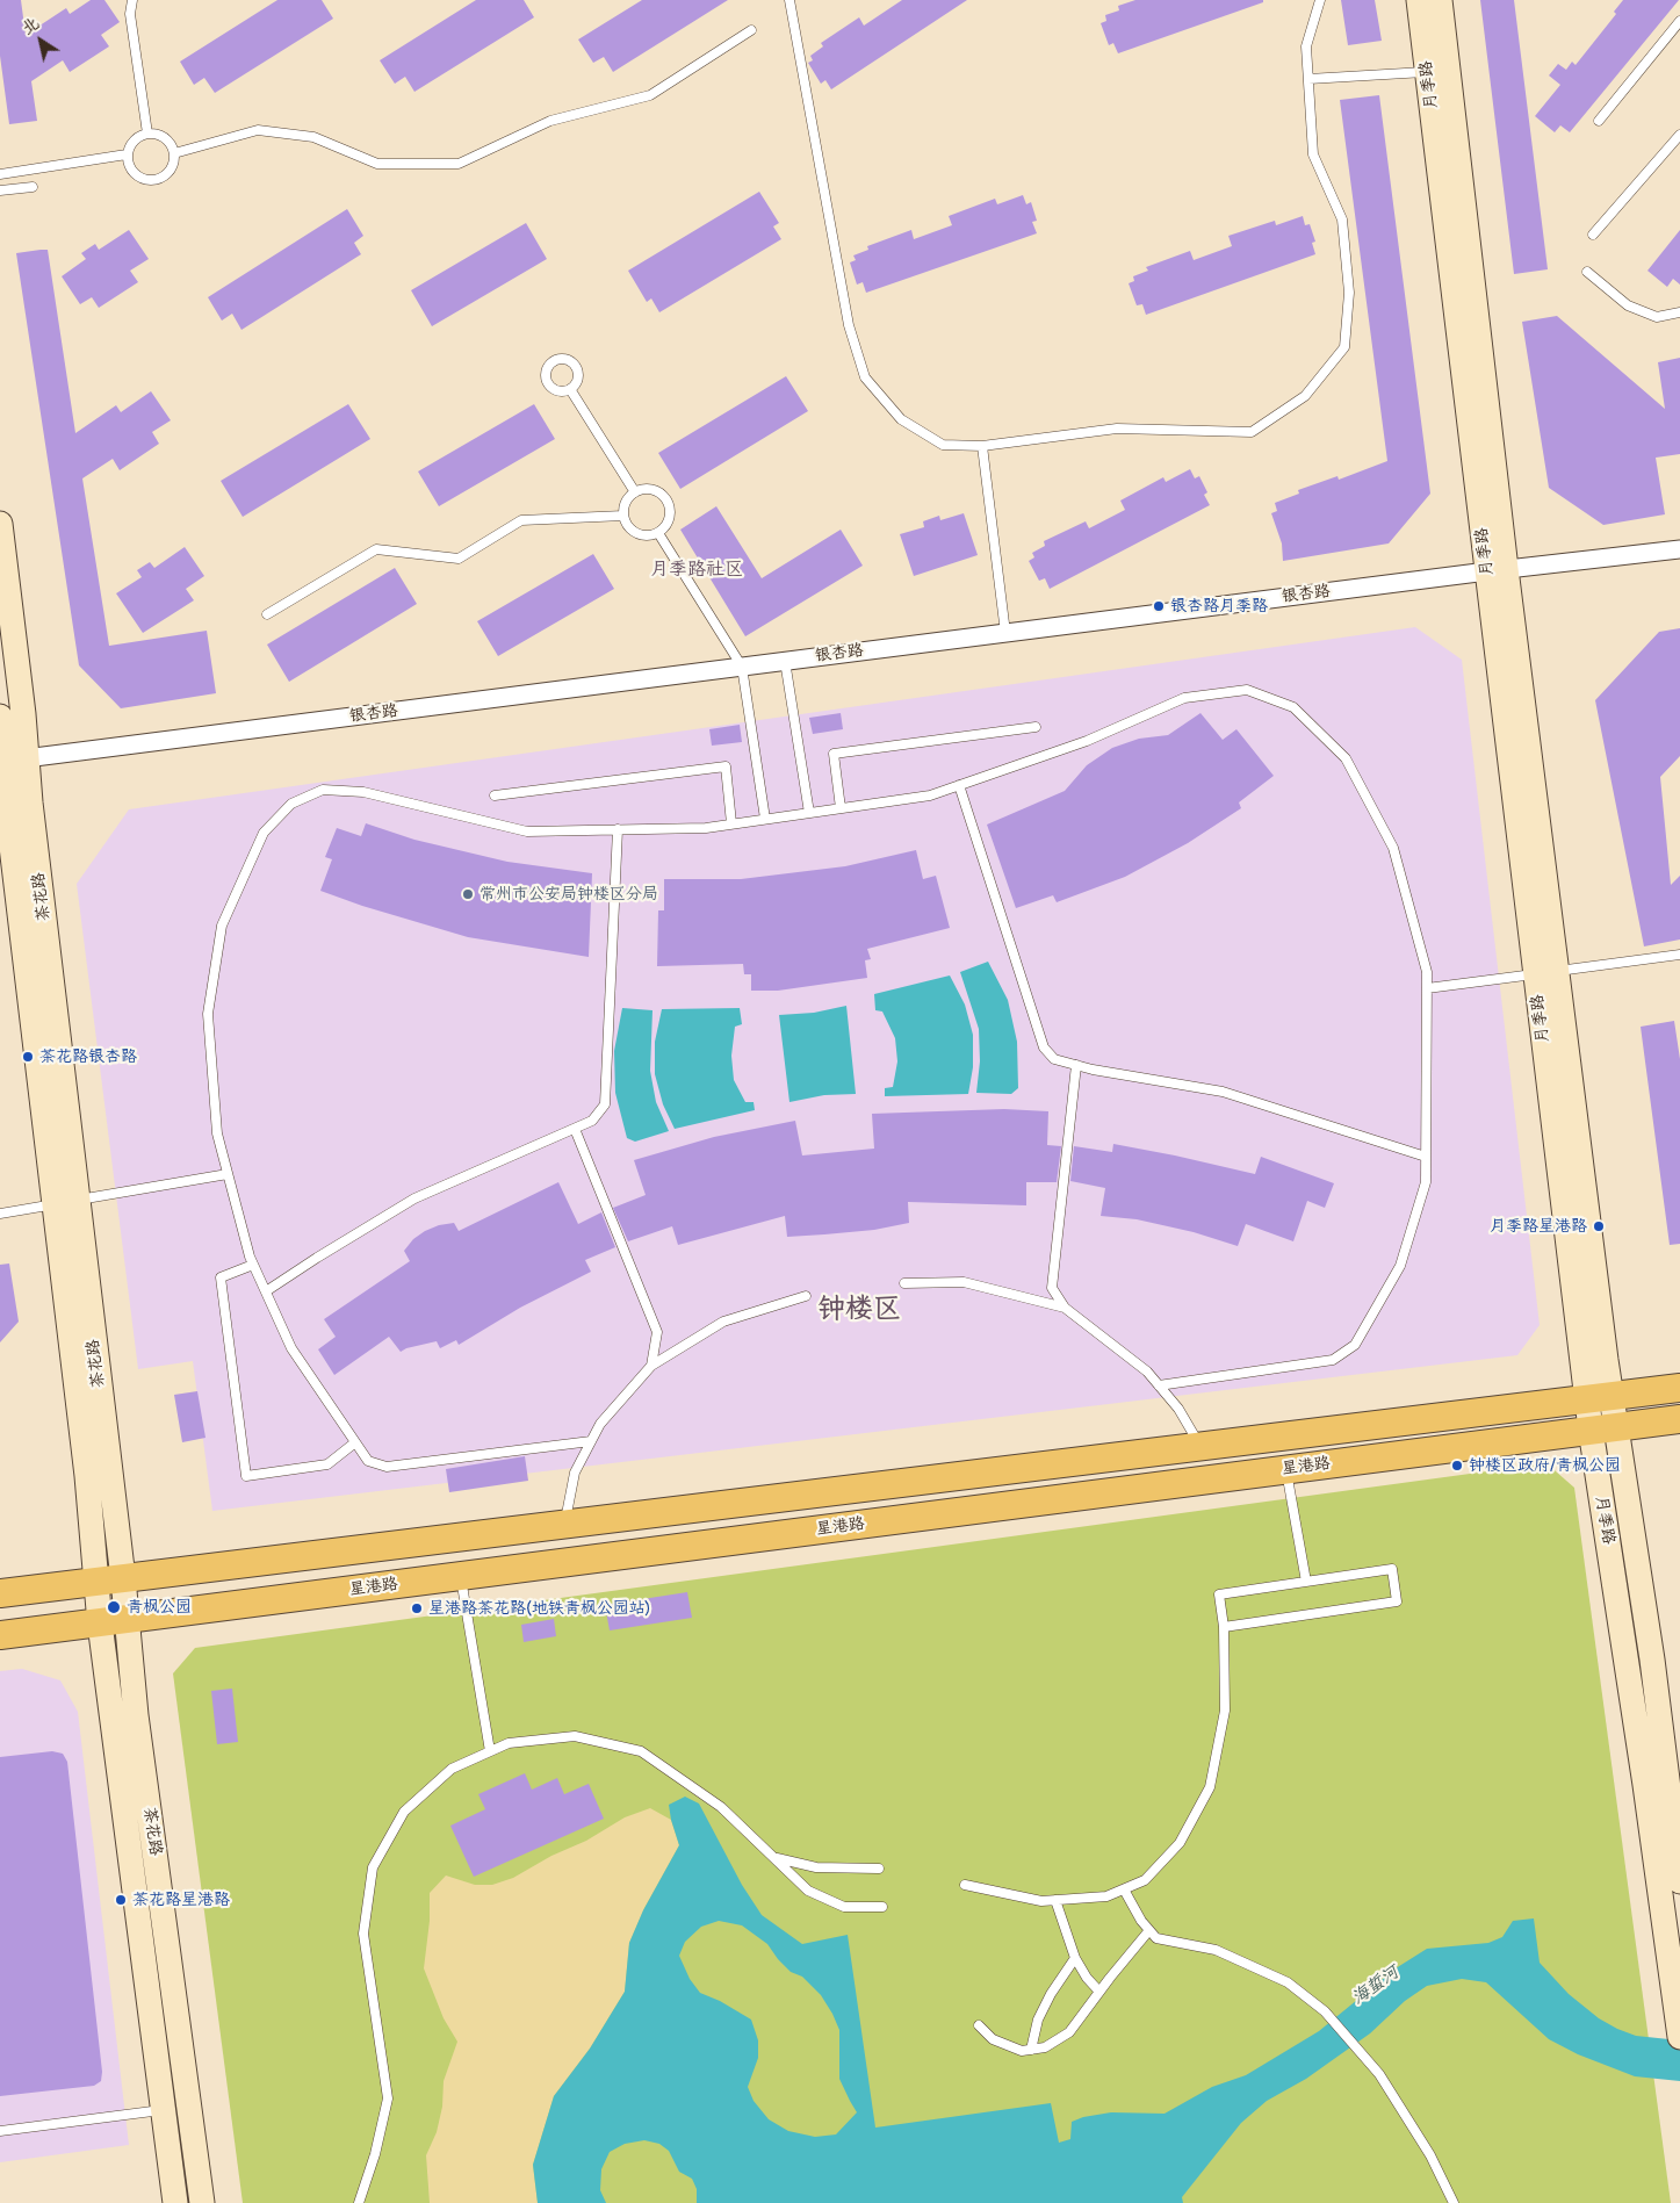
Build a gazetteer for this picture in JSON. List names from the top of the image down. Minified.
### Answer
{"streets":{"main road":["星港路"],"street":["月季路","银杏路","茶花路"]},"crossings":[["月季路","银杏路"],["月季路","星港路"],["银杏路","茶花路"],["茶花路","星港路"]],"districts":["月季路社区","钟楼区"],"water":["海蜇河"],"places":["银杏路月季路","常州市公安局钟楼区分局","茶花路银杏路","月季路星港路","钟楼区政府/青枫公园","青枫公园","星港路茶花路(地铁青枫公园站)","茶花路星港路"],"north":"top left"}
